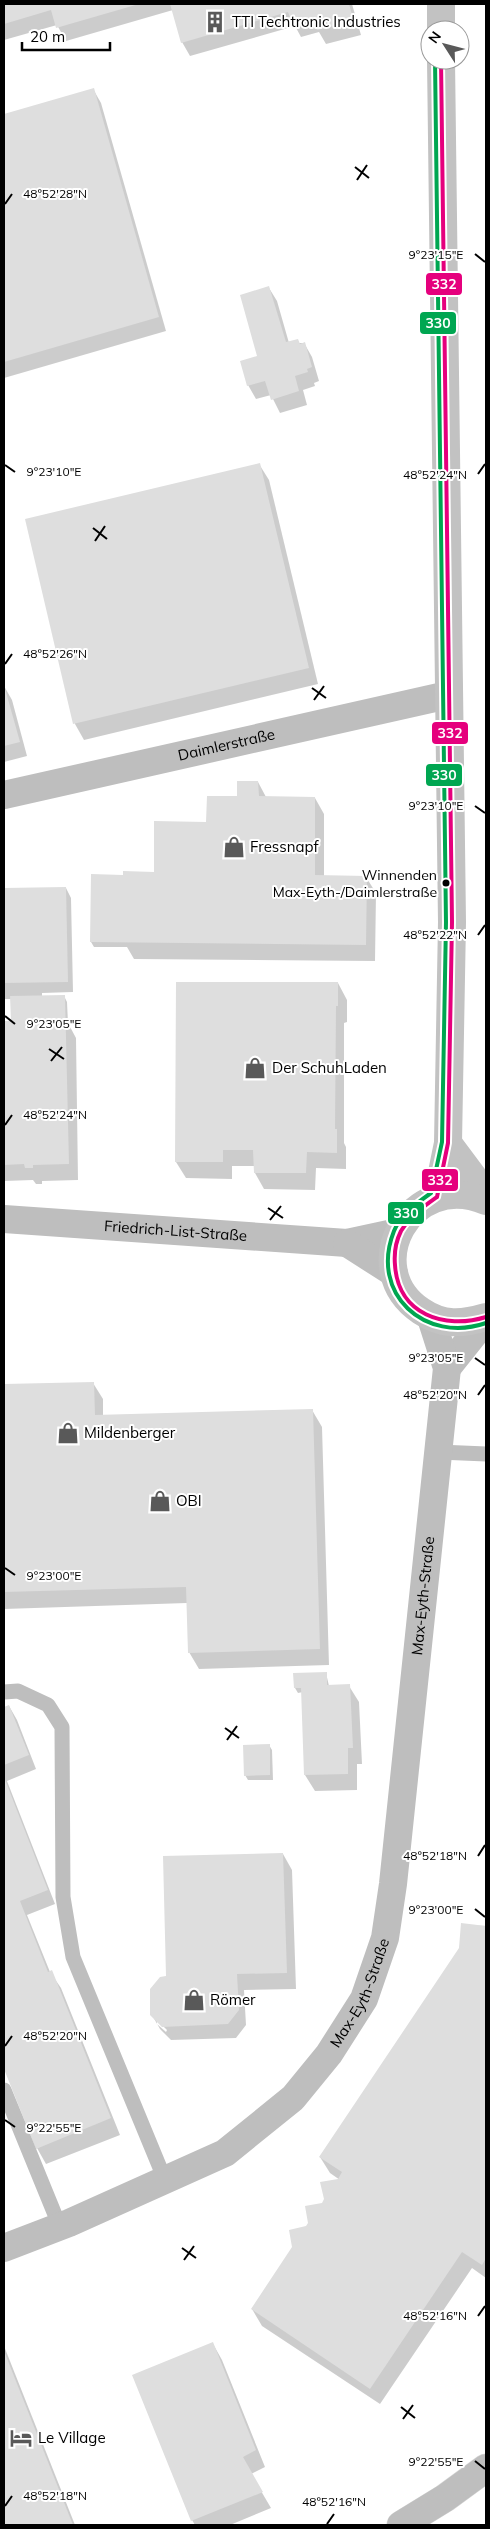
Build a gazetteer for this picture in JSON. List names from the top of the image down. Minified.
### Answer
{"streets":{"main road":["Daimlerstraße","Friedrich-List-Straße","Max-Eyth-Straße"]},"places":{"building":["TTI Techtronic Industries"],"shop":["Fressnapf","Der SchuhLaden","Mildenberger","OBI","Römer"],"other":["Winnenden Max-Eyth-/Daimlerstraße"],"hotel":["Le Village"]},"lines":["transit line 332","transit line 330"],"scale_bar":"20 m","north":"top left","coordinates":["48°52'28\"N","9°23'15\"E","9°23'10\"E","48°52'24\"N","48°52'26\"N","48°52'22\"N","9°23'05\"E","48°52'20\"N","9°23'00\"E","48°52'18\"N","9°22'55\"E","48°52'16\"N"]}
